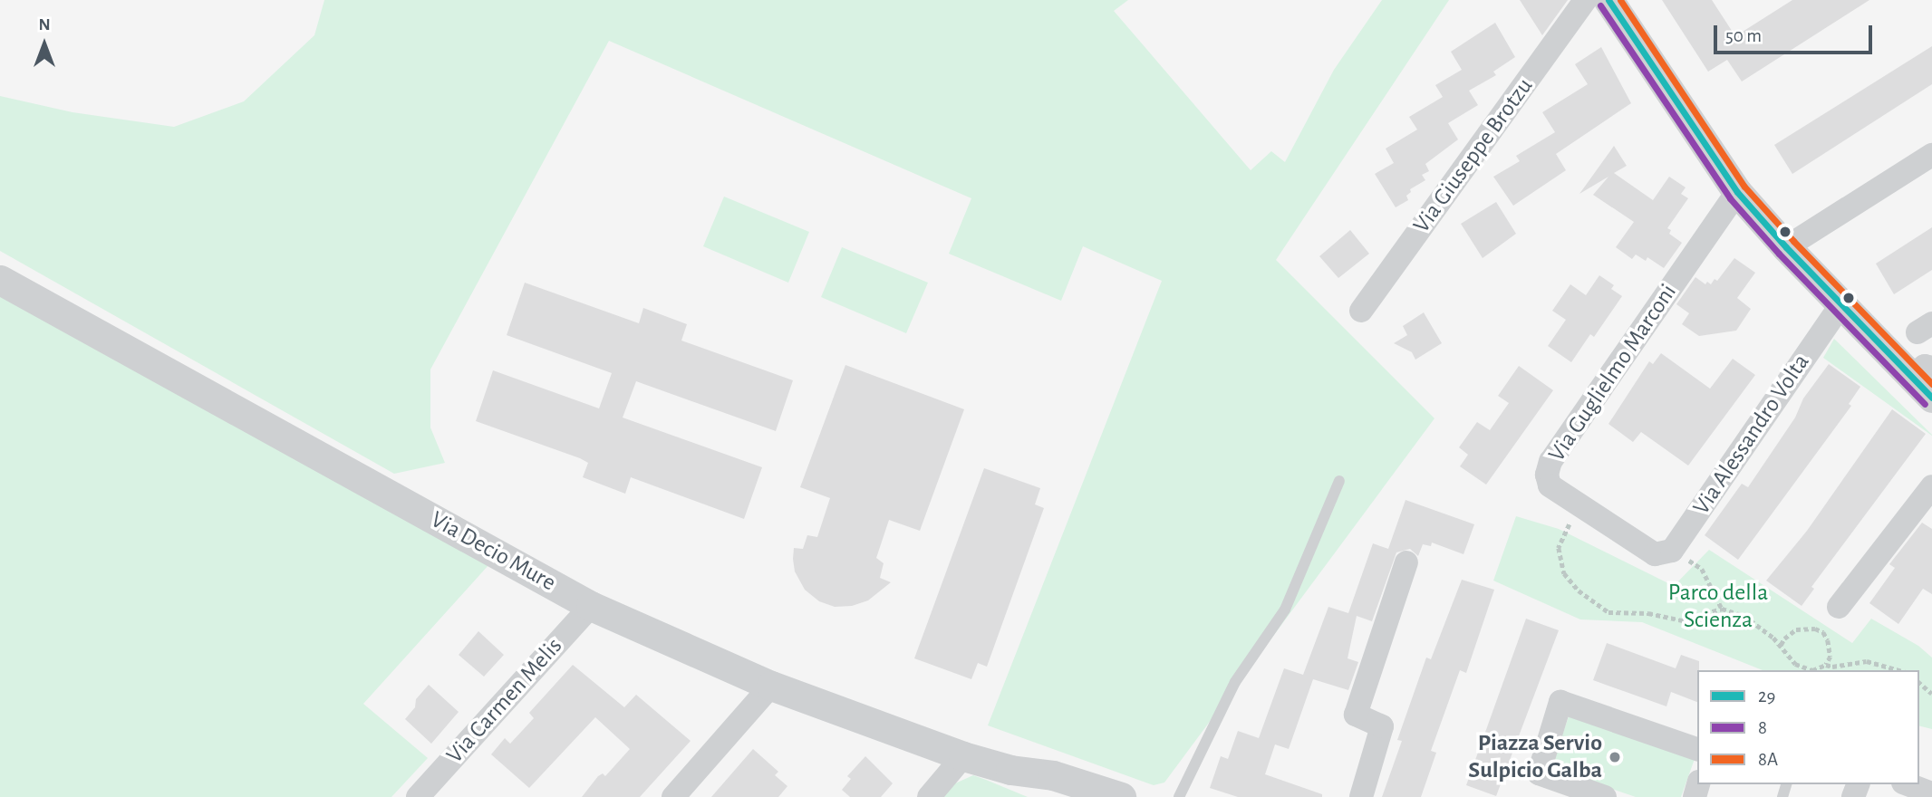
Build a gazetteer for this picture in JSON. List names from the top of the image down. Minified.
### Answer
{"streets":{"street":["Via Giuseppe Brotzu","Via Guglielmo Marconi","Via Alessandro Volta","Via Decio Mure","Via Carmen Melis"]},"crossings":[["Via Guglielmo Marconi","Via Alessandro Volta"],["Via Decio Mure","Via Carmen Melis"]],"parks":["Parco della Scienza"],"places":["Piazza Servio Sulpicio Galba"],"lines":["transit line 29","transit line 8A","transit line 8"],"legend":["29","8","8A"],"scale_bar":"50 m","north":"top"}
